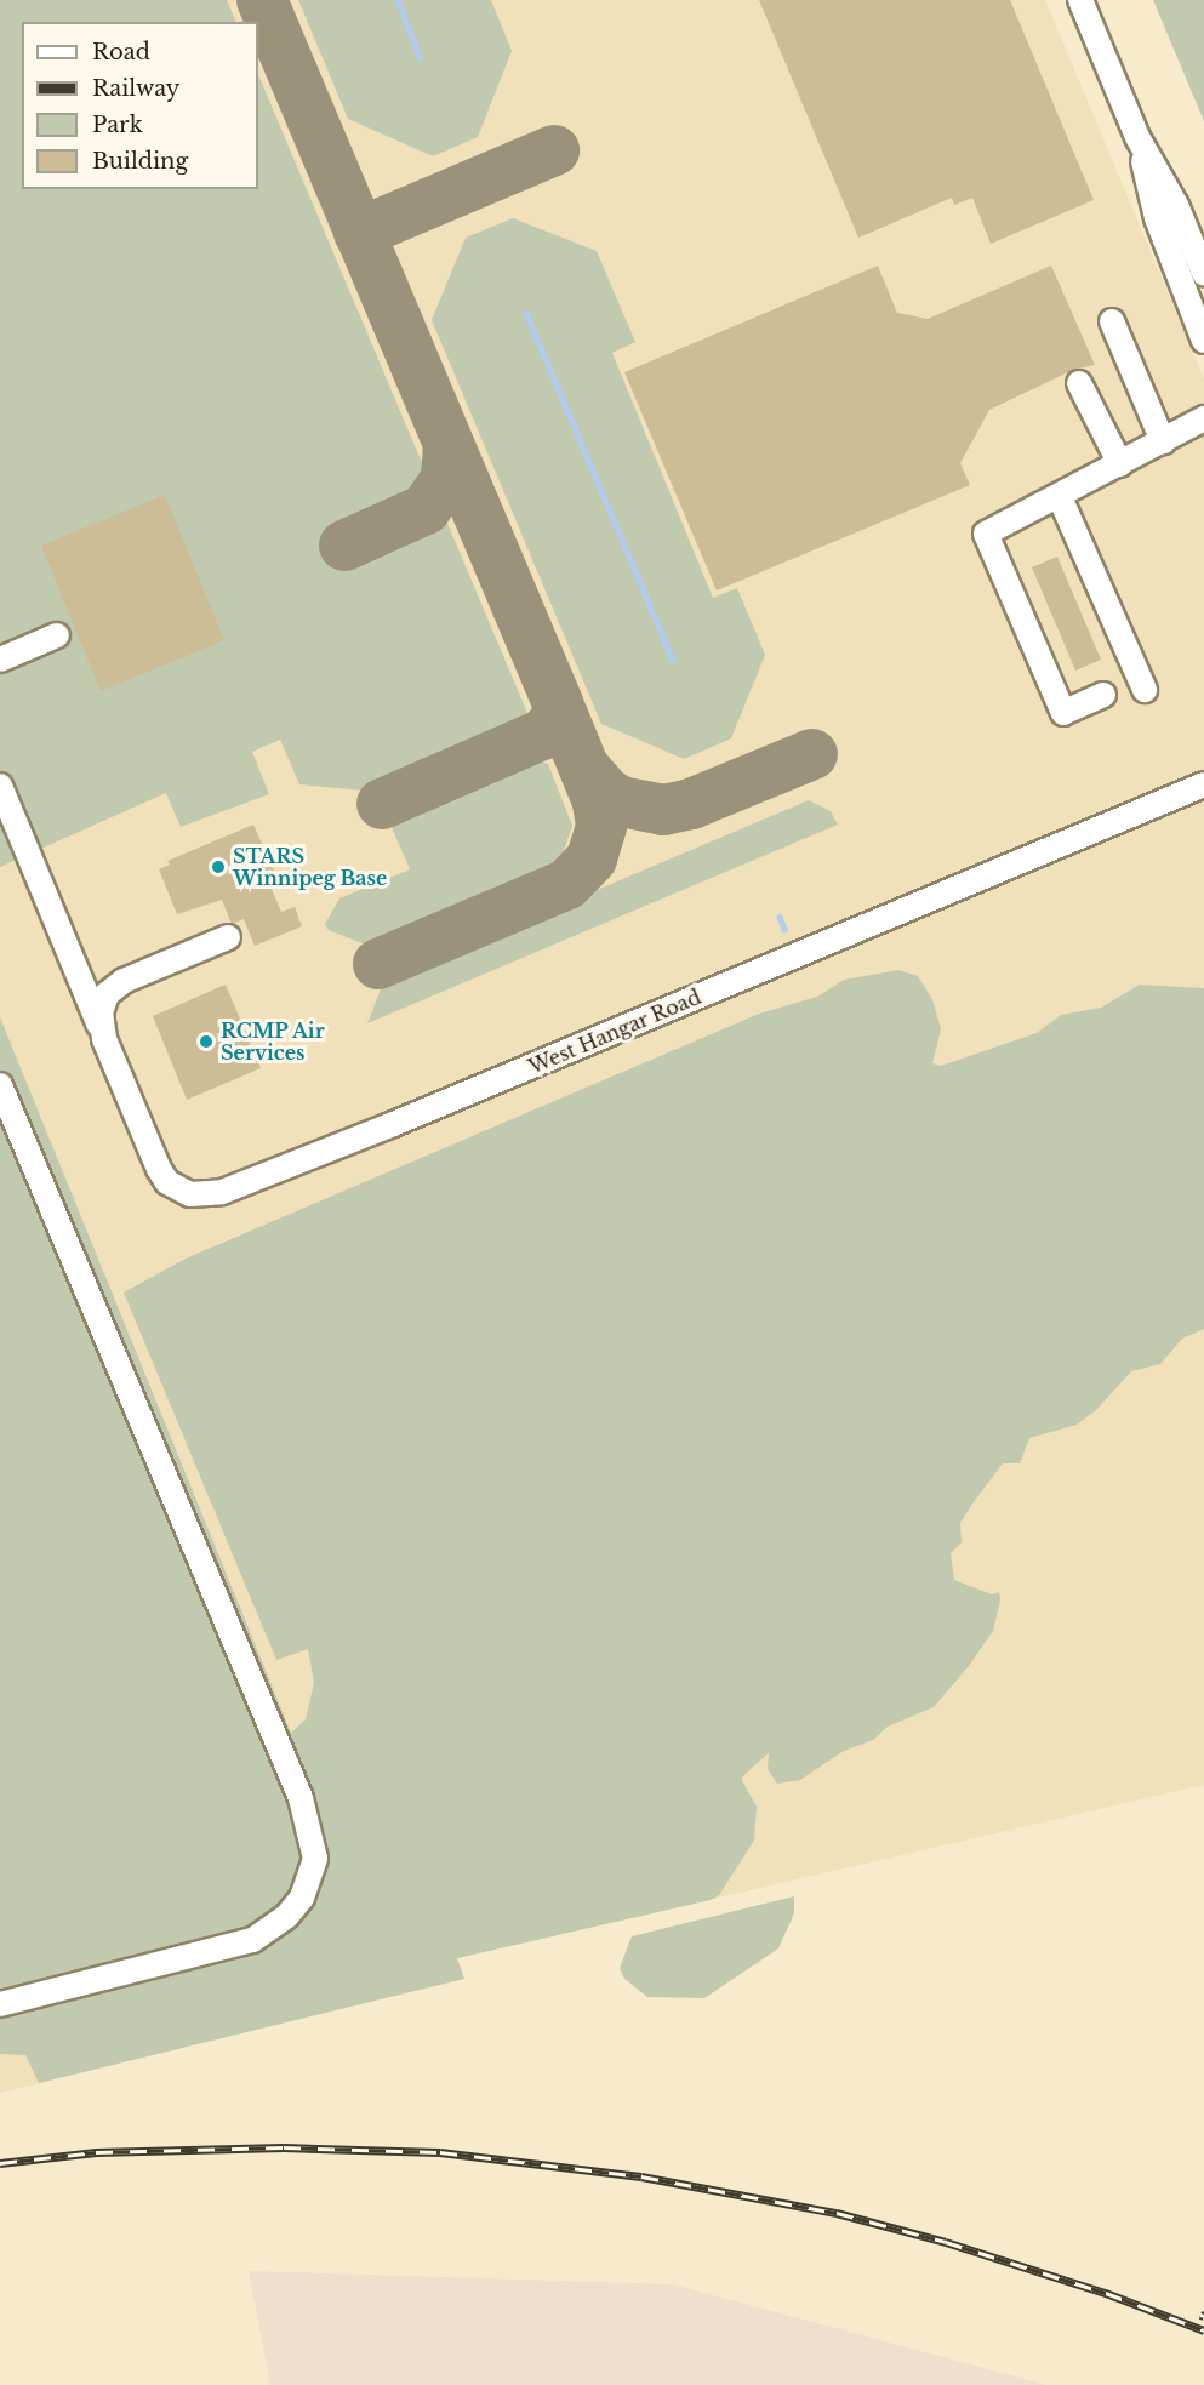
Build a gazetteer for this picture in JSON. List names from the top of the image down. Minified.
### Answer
{"streets":{"street":["West Hangar Road"]},"places":["STARS Winnipeg Base","RCMP Air Services"],"legend":["Road","Railway","Park","Building"]}
